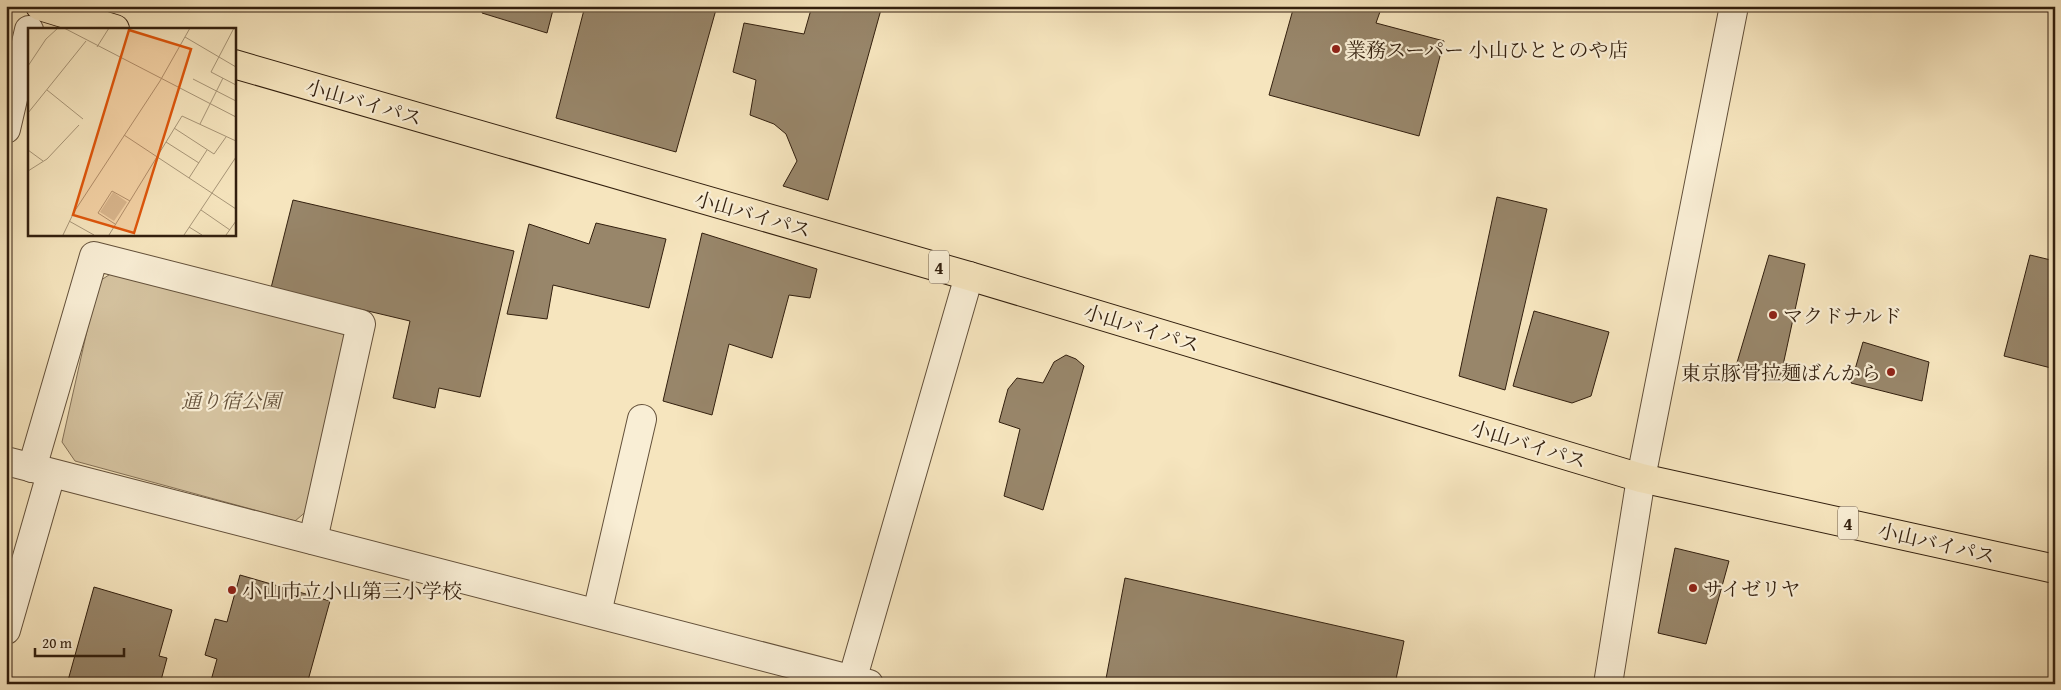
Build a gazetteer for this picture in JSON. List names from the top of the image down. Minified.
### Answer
{"streets":{"highway":["小山バイパス","4"]},"parks":["通り宿公園"],"places":["業務スーパー 小山ひととのや店","マクドナルド","東京豚骨拉麺ばんから","サイゼリヤ","小山市立小山第三小学校"],"scale_bar":"20 m"}
